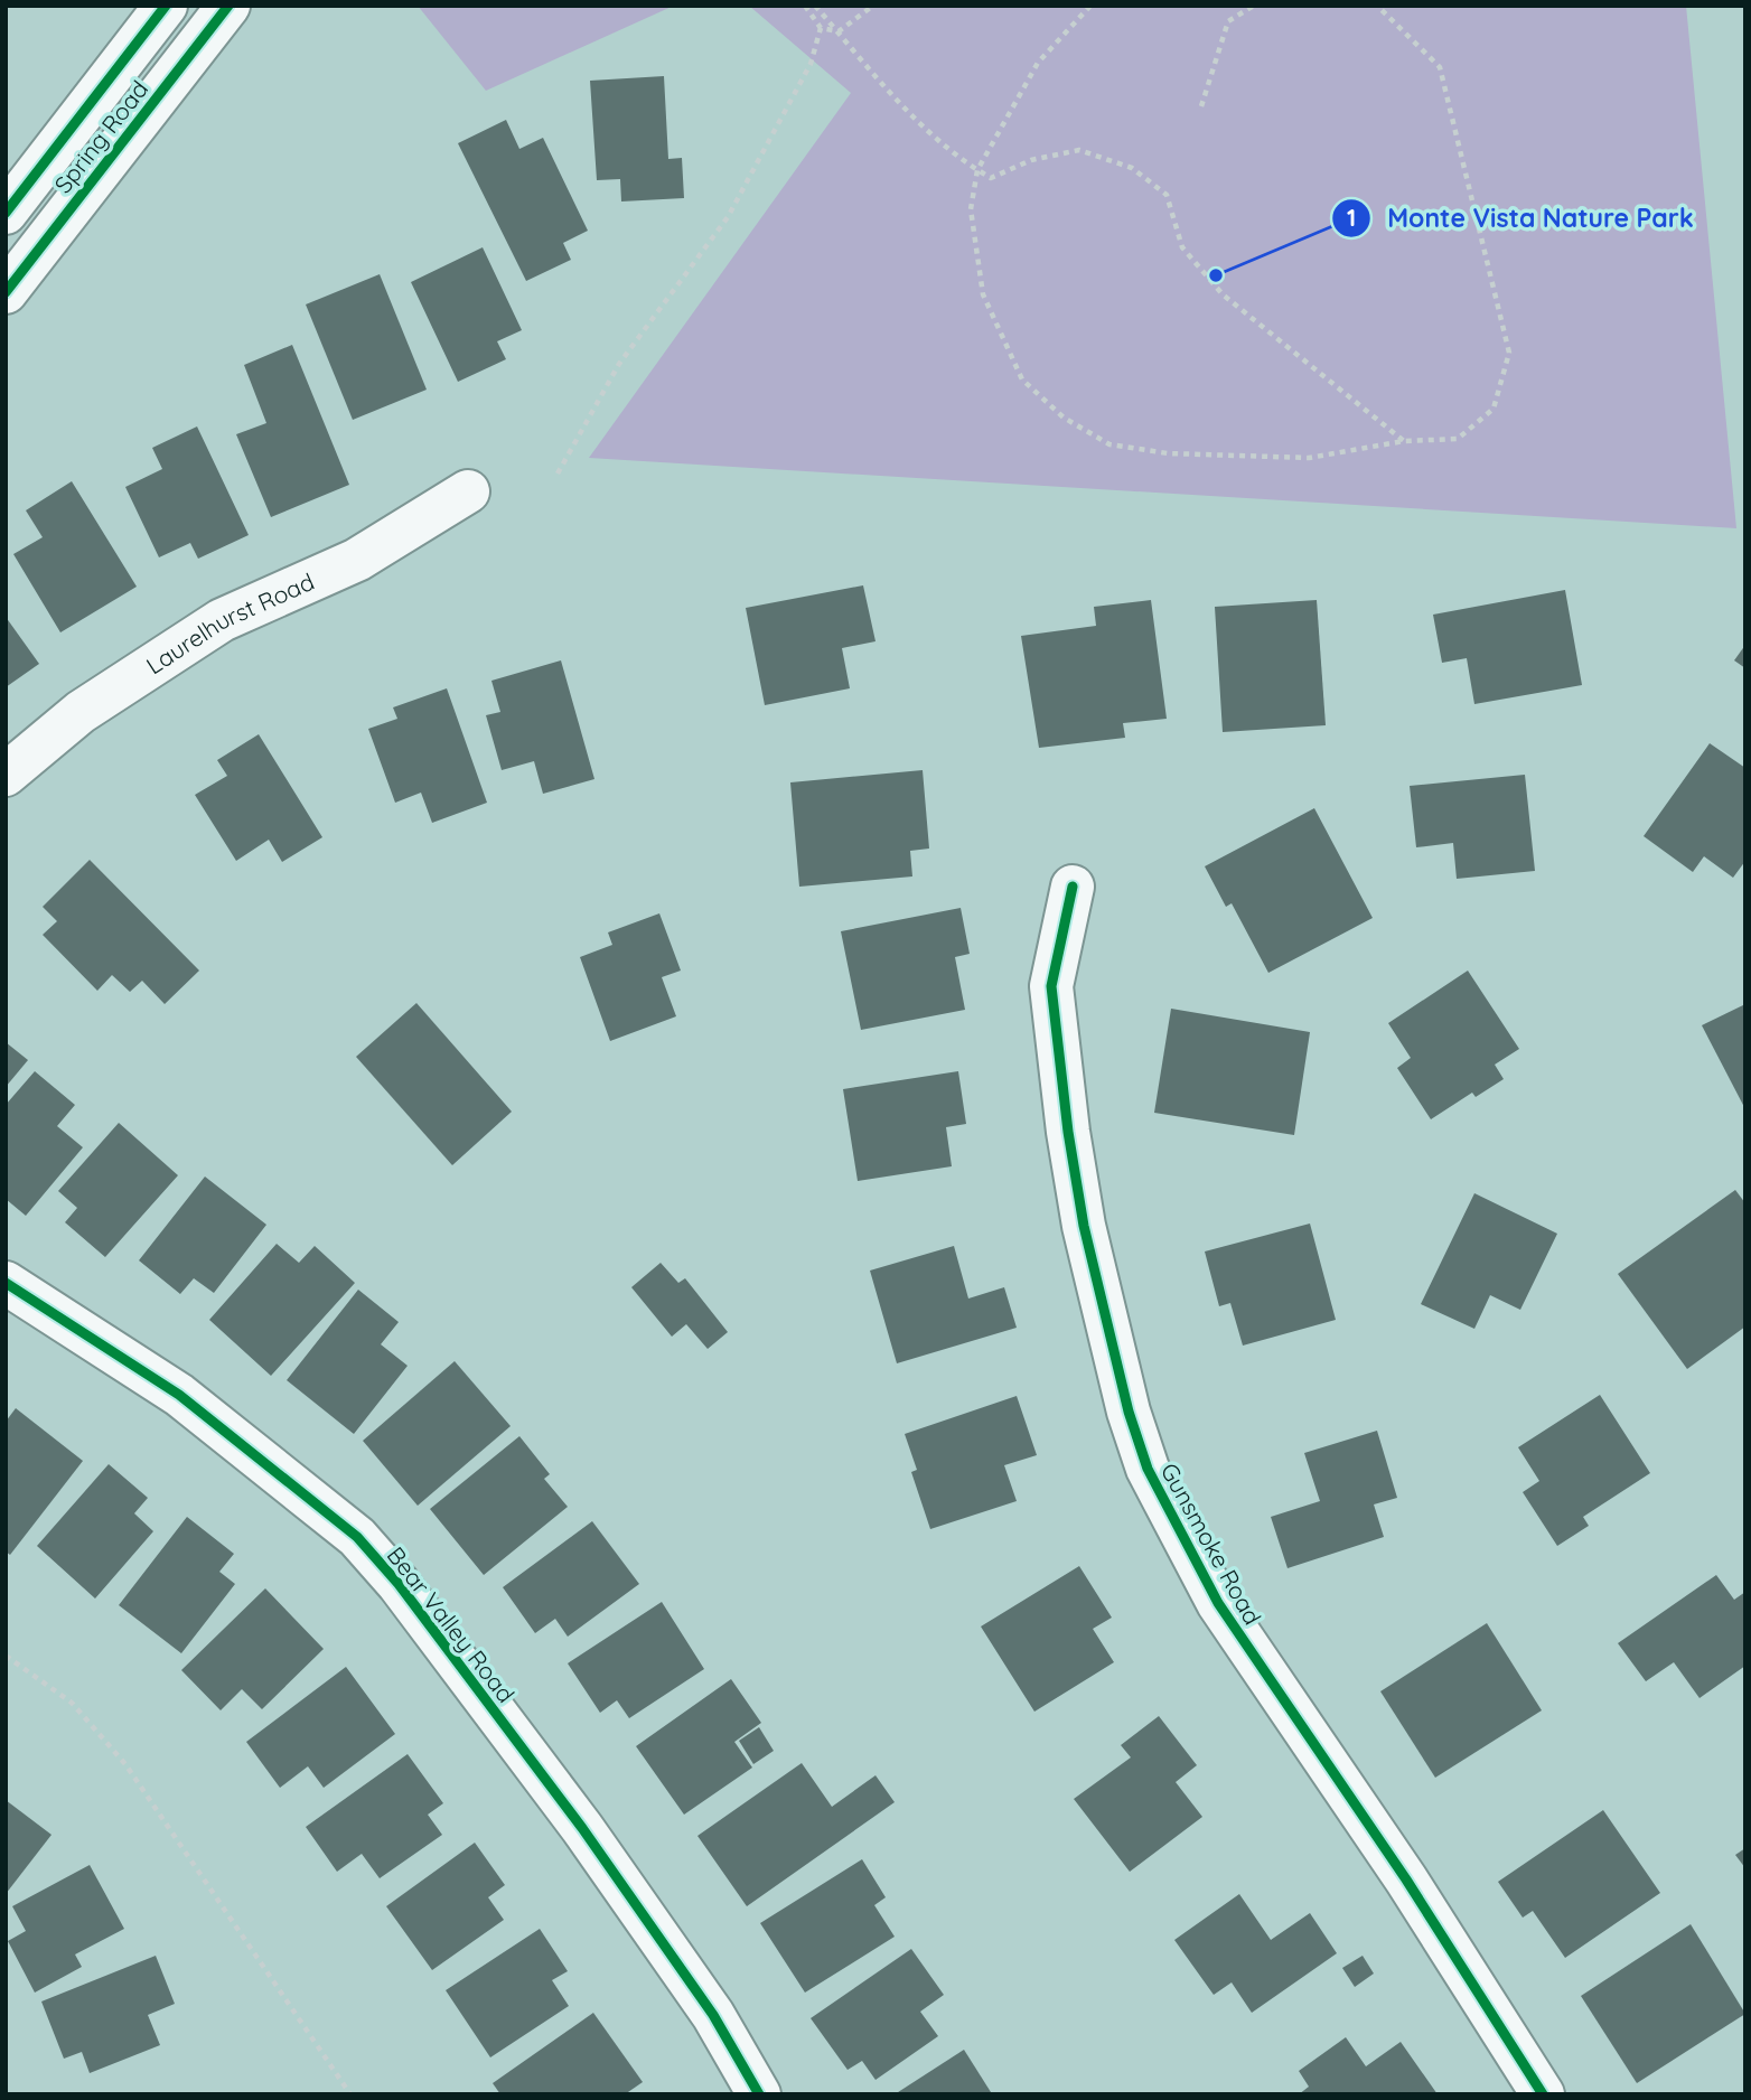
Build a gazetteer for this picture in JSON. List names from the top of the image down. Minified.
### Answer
{"streets":{"street":["Spring Road","Laurelhurst Road","Gunsmoke Road","Bear Valley Road"]},"places":["Monte Vista Nature Park"]}
